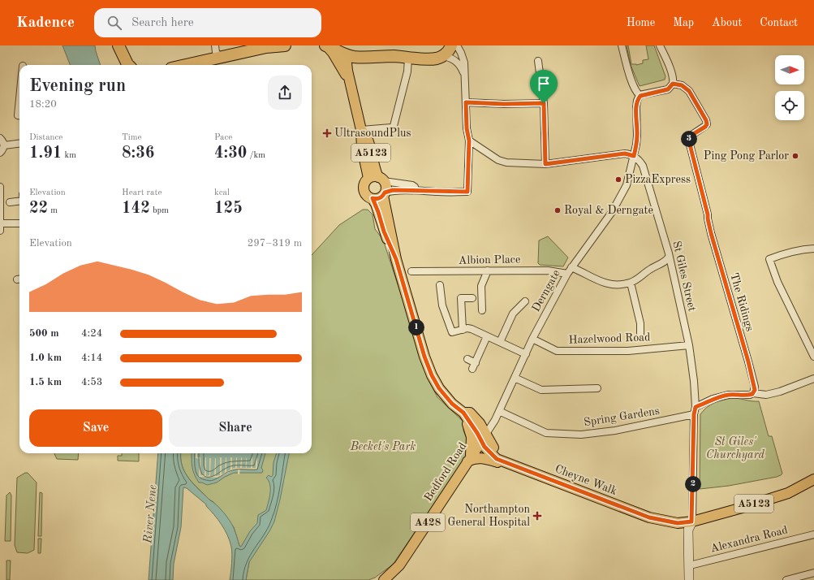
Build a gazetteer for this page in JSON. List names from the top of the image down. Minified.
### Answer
{"streets":{"main road":["A5123","Bedford Road","Cheyne Walk","A428"],"street":["Albion Place","St Giles Street","Derngate","The Ridings","Hazelwood Road","Spring Gardens","Alexandra Road"]},"crossings":[["A5123","St Giles Street"],["A5123","Bedford Road"],["A5123","Cheyne Walk"],["Albion Place","Derngate"],["St Giles Street","Derngate"],["St Giles Street","Hazelwood Road"],["St Giles Street","Spring Gardens"],["St Giles Street","Cheyne Walk"],["Derngate","Hazelwood Road"],["Derngate","Spring Gardens"],["Derngate","Bedford Road"],["Derngate","Cheyne Walk"],["Bedford Road","Cheyne Walk"]],"water":["River Nene"],"parks":["St Giles' Churchyard","Becket's Park"],"places":{"health":["UltrasoundPlus","Northampton General Hospital"],"other":["Ping Pong Parlor","PizzaExpress","Royal & Derngate"]},"north":"right","page":{"header":"Kadence","search":"Search here","nav":["Home","Map","About","Contact"],"heading":["Evening run","18:20"],"stats":[["Distance","1.91 km"],["Time","8:36"],["Pace","4:30 /km"],["Elevation","22 m"],["Heart rate","142 bpm"],["kcal","125"]],"pins":["3","1","2"],"chart":["Elevation","297–319 m"],"list":[{"name":"500 m","note":"4:24"},{"name":"1.0 km","note":"4:14"},{"name":"1.5 km","note":"4:53"}],"buttons":["Save","Share"]}}
